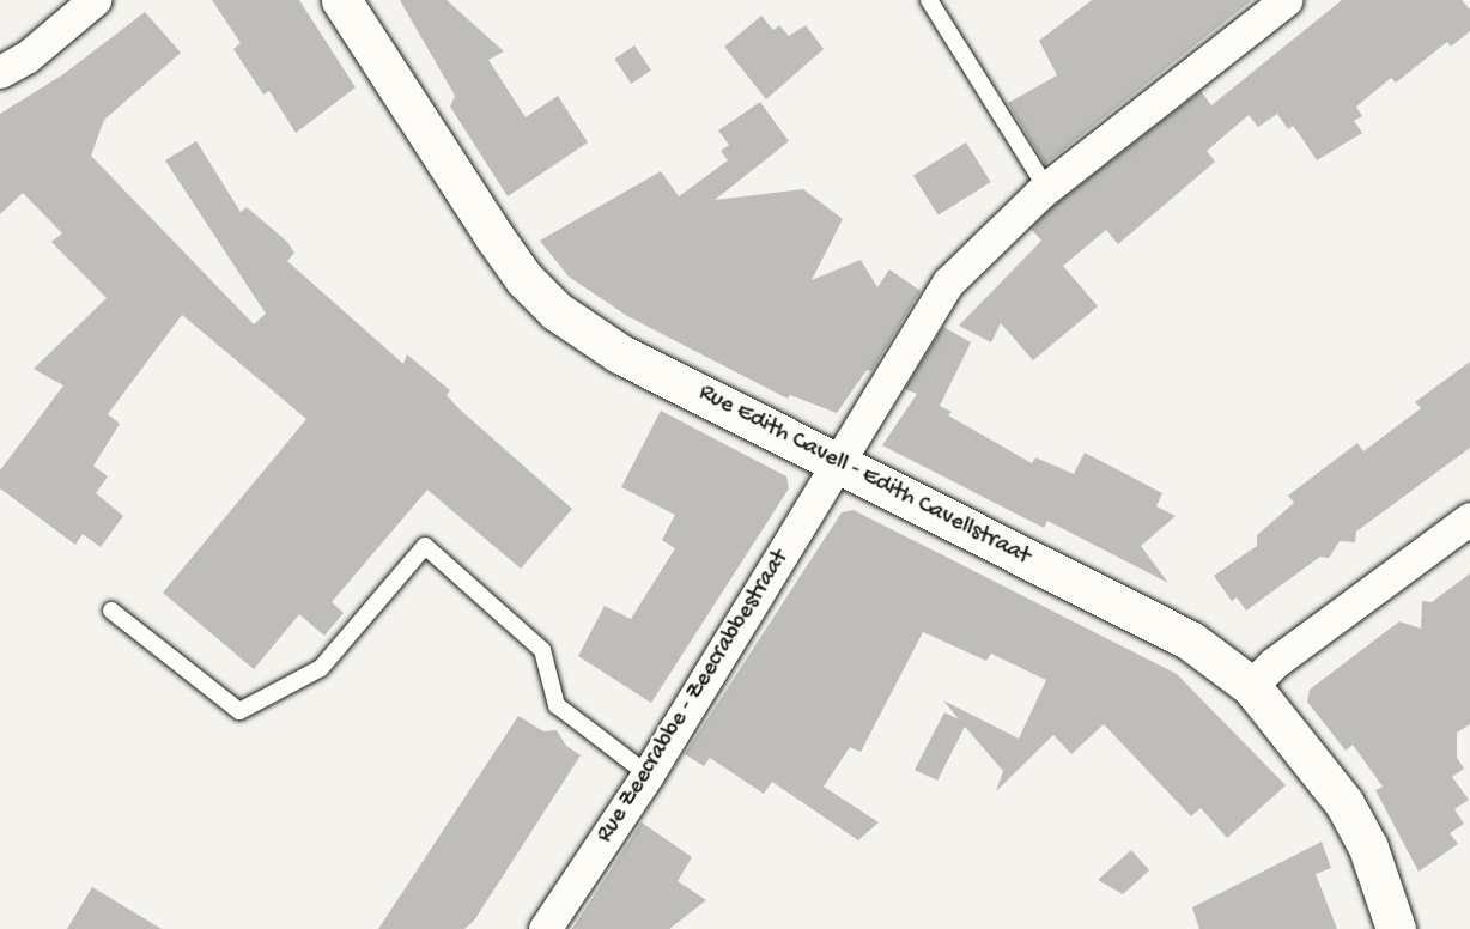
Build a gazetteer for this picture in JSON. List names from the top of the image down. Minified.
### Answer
{"streets":{"street":["Rue Edith Cavell - Edith Cavellstraat","Rue Zeecrabbe - Zeecrabbestraat"]},"crossings":[["Rue Edith Cavell - Edith Cavellstraat","Rue Zeecrabbe - Zeecrabbestraat"]]}
